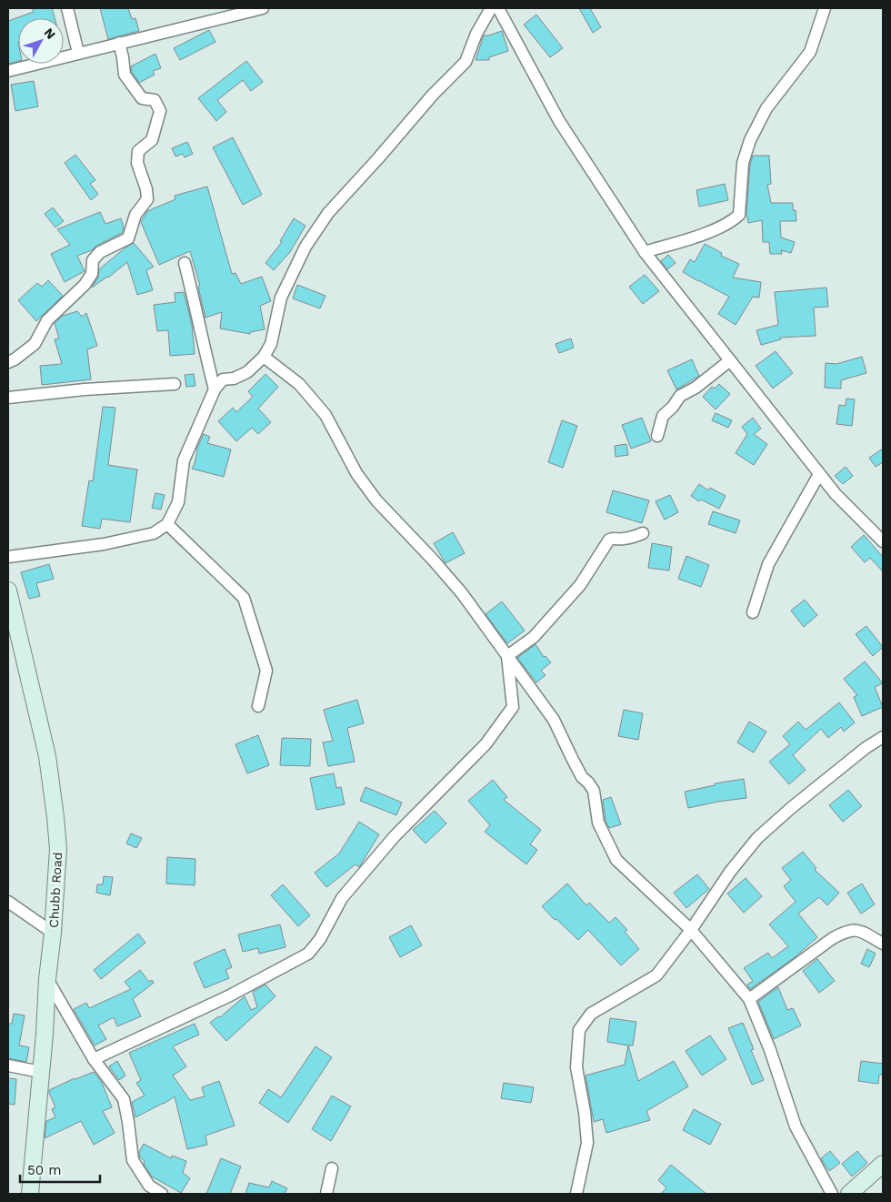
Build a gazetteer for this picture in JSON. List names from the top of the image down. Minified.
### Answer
{"streets":{"street":["Chubb Road"]},"scale_bar":"50 m","north":"top right"}
